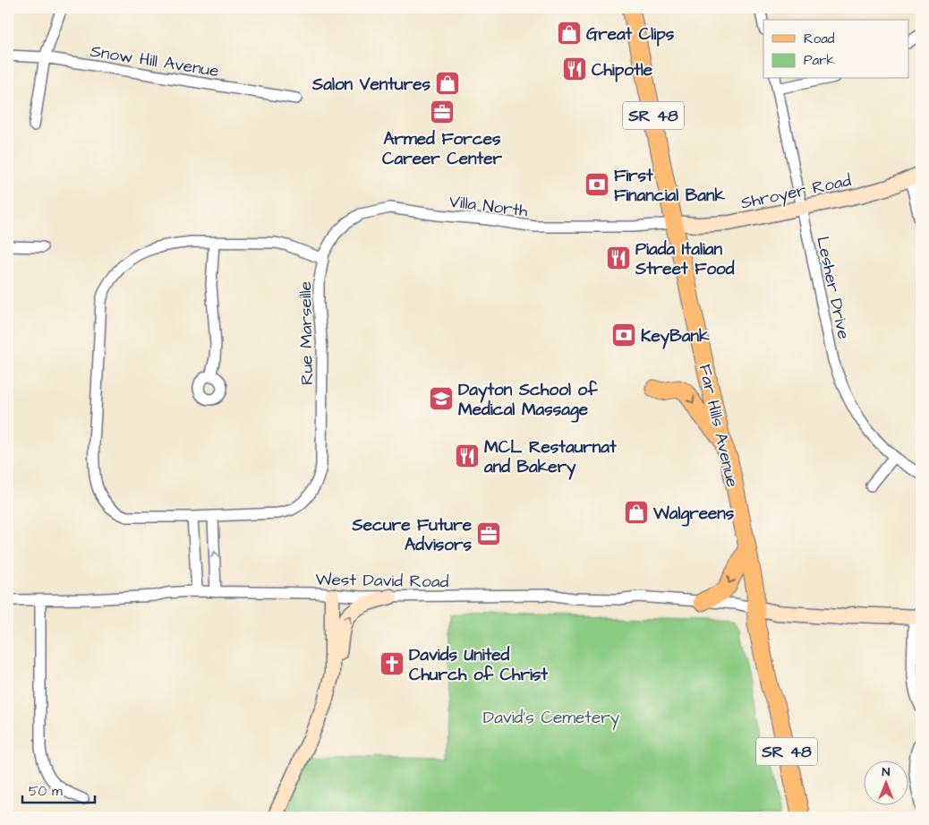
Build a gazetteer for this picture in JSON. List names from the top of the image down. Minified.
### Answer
{"streets":{"main road":["SR 48","Far Hills Avenue"],"street":["Snow Hill Avenue","Shroyer Road","Villa North","Lesher Drive","Rue Marseille","West David Road"]},"crossings":[["Shroyer Road","Villa North"],["Shroyer Road","Lesher Drive"],["Shroyer Road","Far Hills Avenue"],["Villa North","Rue Marseille"],["Villa North","Far Hills Avenue"],["Far Hills Avenue","West David Road"]],"parks":["David's Cemetery"],"places":{"shop":["Great Clips","Salon Ventures","Walgreens"],"restaurant":["Chipotle","Piada Italian Street Food","MCL Restaurnat and Bakery"],"office":["Armed Forces Career Center","Secure Future Advisors"],"bank":["First Financial Bank","KeyBank"],"school or university":["Dayton School of Medical Massage"],"church":["Davids United Church of Christ"]},"legend":["Road","Park"],"scale_bar":"50 m","north":"top"}
